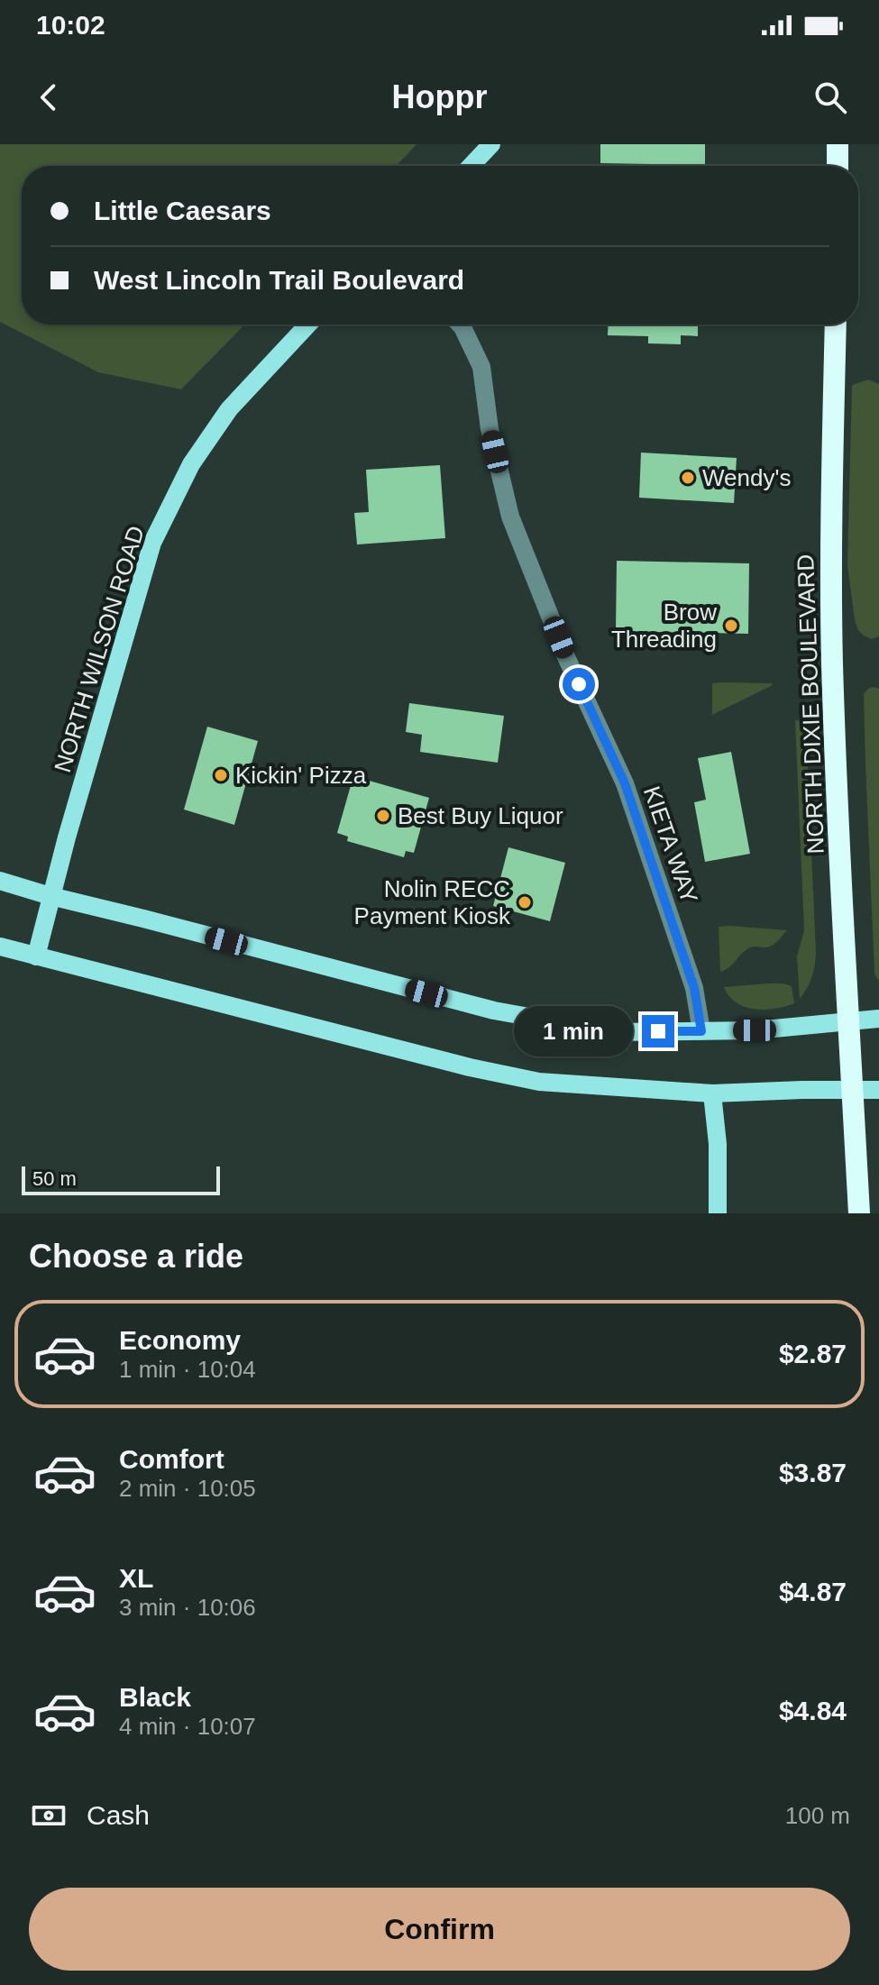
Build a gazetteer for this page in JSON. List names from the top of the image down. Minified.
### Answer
{"streets":{"highway":["NORTH DIXIE BOULEVARD"],"main road":["NORTH WILSON ROAD"],"street":["KIETA WAY"]},"places":["Wendy's","Brow Threading","Kickin' Pizza","Best Buy Liquor","Nolin RECC Payment Kiosk"],"scale_bar":"50 m","page":{"status":"10:02","header":"Hoppr","banner":["Little Caesars","West Lincoln Trail Boulevard"],"bubble":"1 min","scale":"50 m","heading":"Choose a ride","list":[{"name":"Economy","note":"1 min · 10:04","value":"$2.87"},{"name":"Comfort","note":"2 min · 10:05","value":"$3.87"},{"name":"XL","note":"3 min · 10:06","value":"$4.87"},{"name":"Black","note":"4 min · 10:07","value":"$4.84"}],"pay":["Cash","100 m"],"buttons":"Confirm"}}
